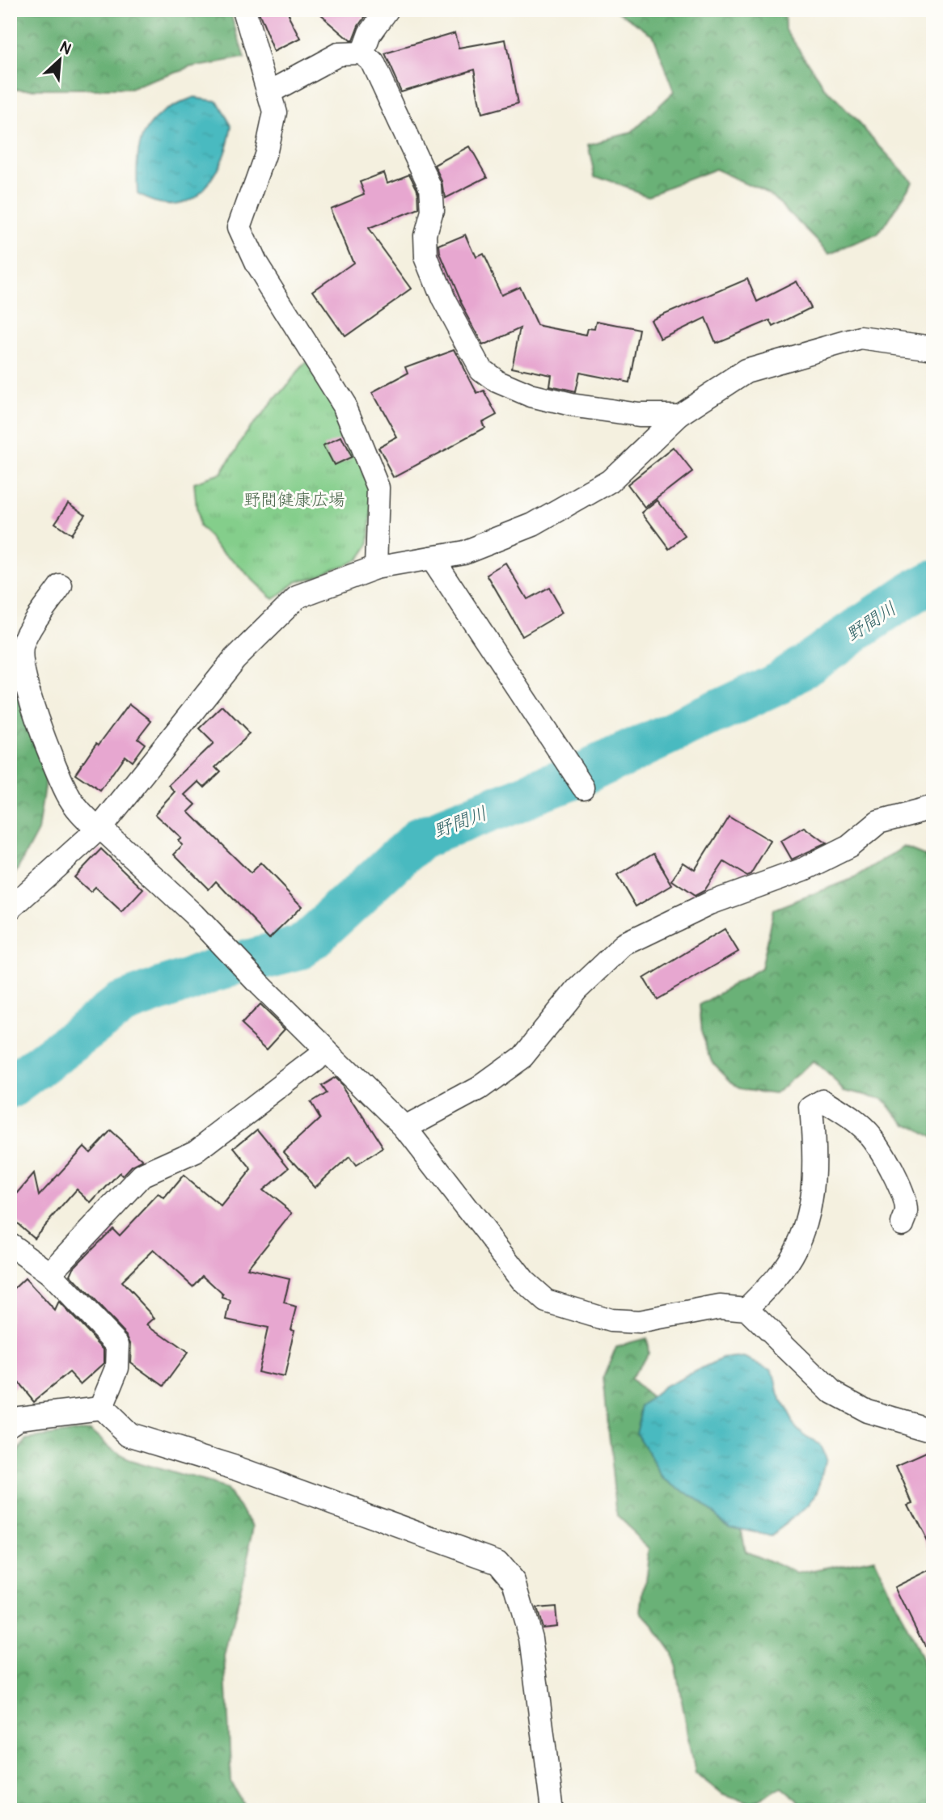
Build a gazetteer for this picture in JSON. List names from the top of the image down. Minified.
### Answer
{"water":["野間川"],"parks":["野間健康広場"],"north":"top right"}
